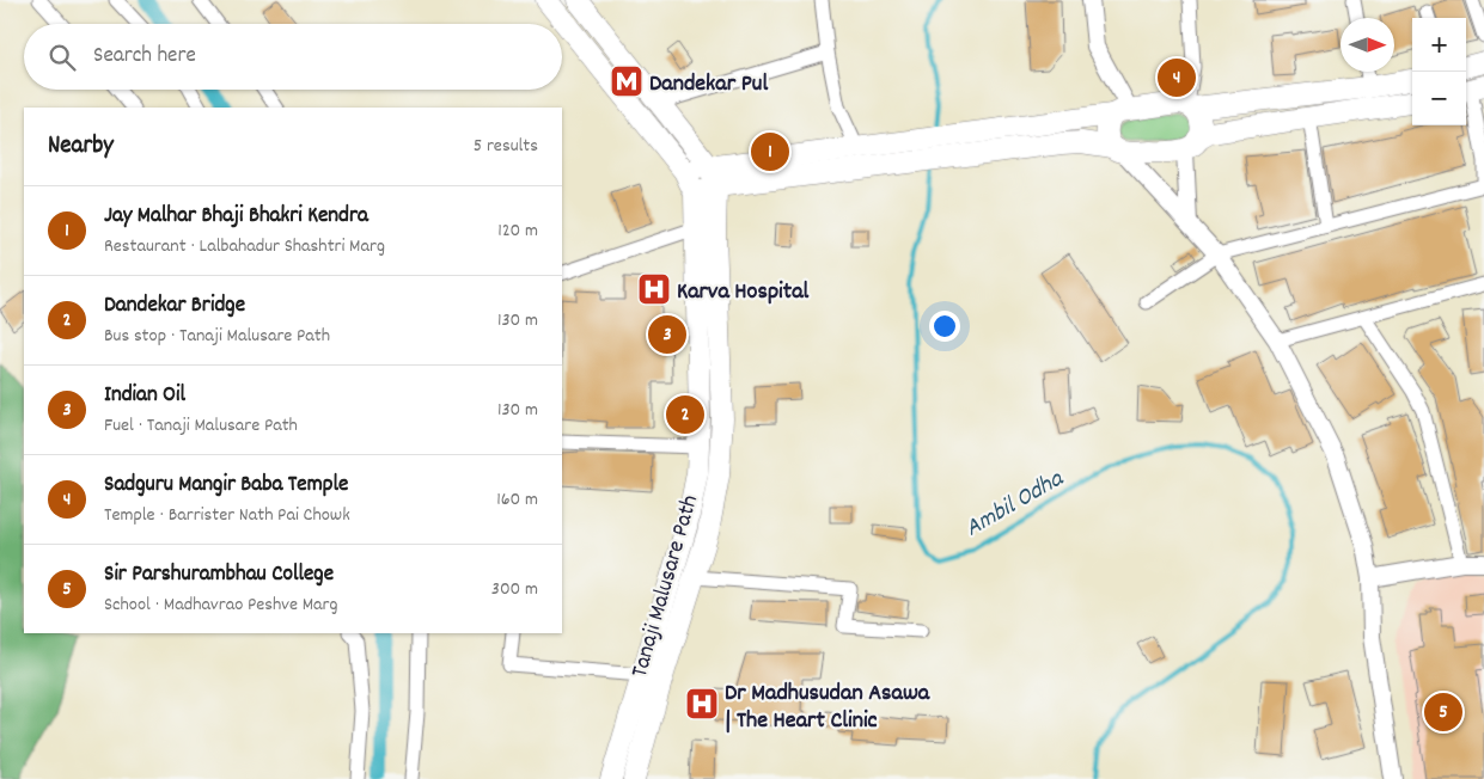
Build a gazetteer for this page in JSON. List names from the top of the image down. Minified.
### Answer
{"streets":{"main road":["Tanaji Malusare Path"]},"water":["Ambil Odha"],"places":{"metro station":["Dandekar Pul"],"hospital":["Karva Hospital","Dr Madhusudan Asawa | The Heart Clinic"]},"north":"right","page":{"map_buttons":["+","−"],"search":"Search here","pins":["4","1","3","2","5"],"heading":["Nearby","5 results"],"list":[{"mark":"1","name":"Jay Malhar Bhaji Bhakri Kendra","note":"Restaurant · Lalbahadur Shashtri Marg","value":"120 m"},{"mark":"2","name":"Dandekar Bridge","note":"Bus stop · Tanaji Malusare Path","value":"130 m"},{"mark":"3","name":"Indian Oil","note":"Fuel · Tanaji Malusare Path","value":"130 m"},{"mark":"4","name":"Sadguru Mangir Baba Temple","note":"Temple · Barrister Nath Pai Chowk","value":"160 m"},{"mark":"5","name":"Sir Parshurambhau College","note":"School · Madhavrao Peshve Marg","value":"300 m"}]}}
